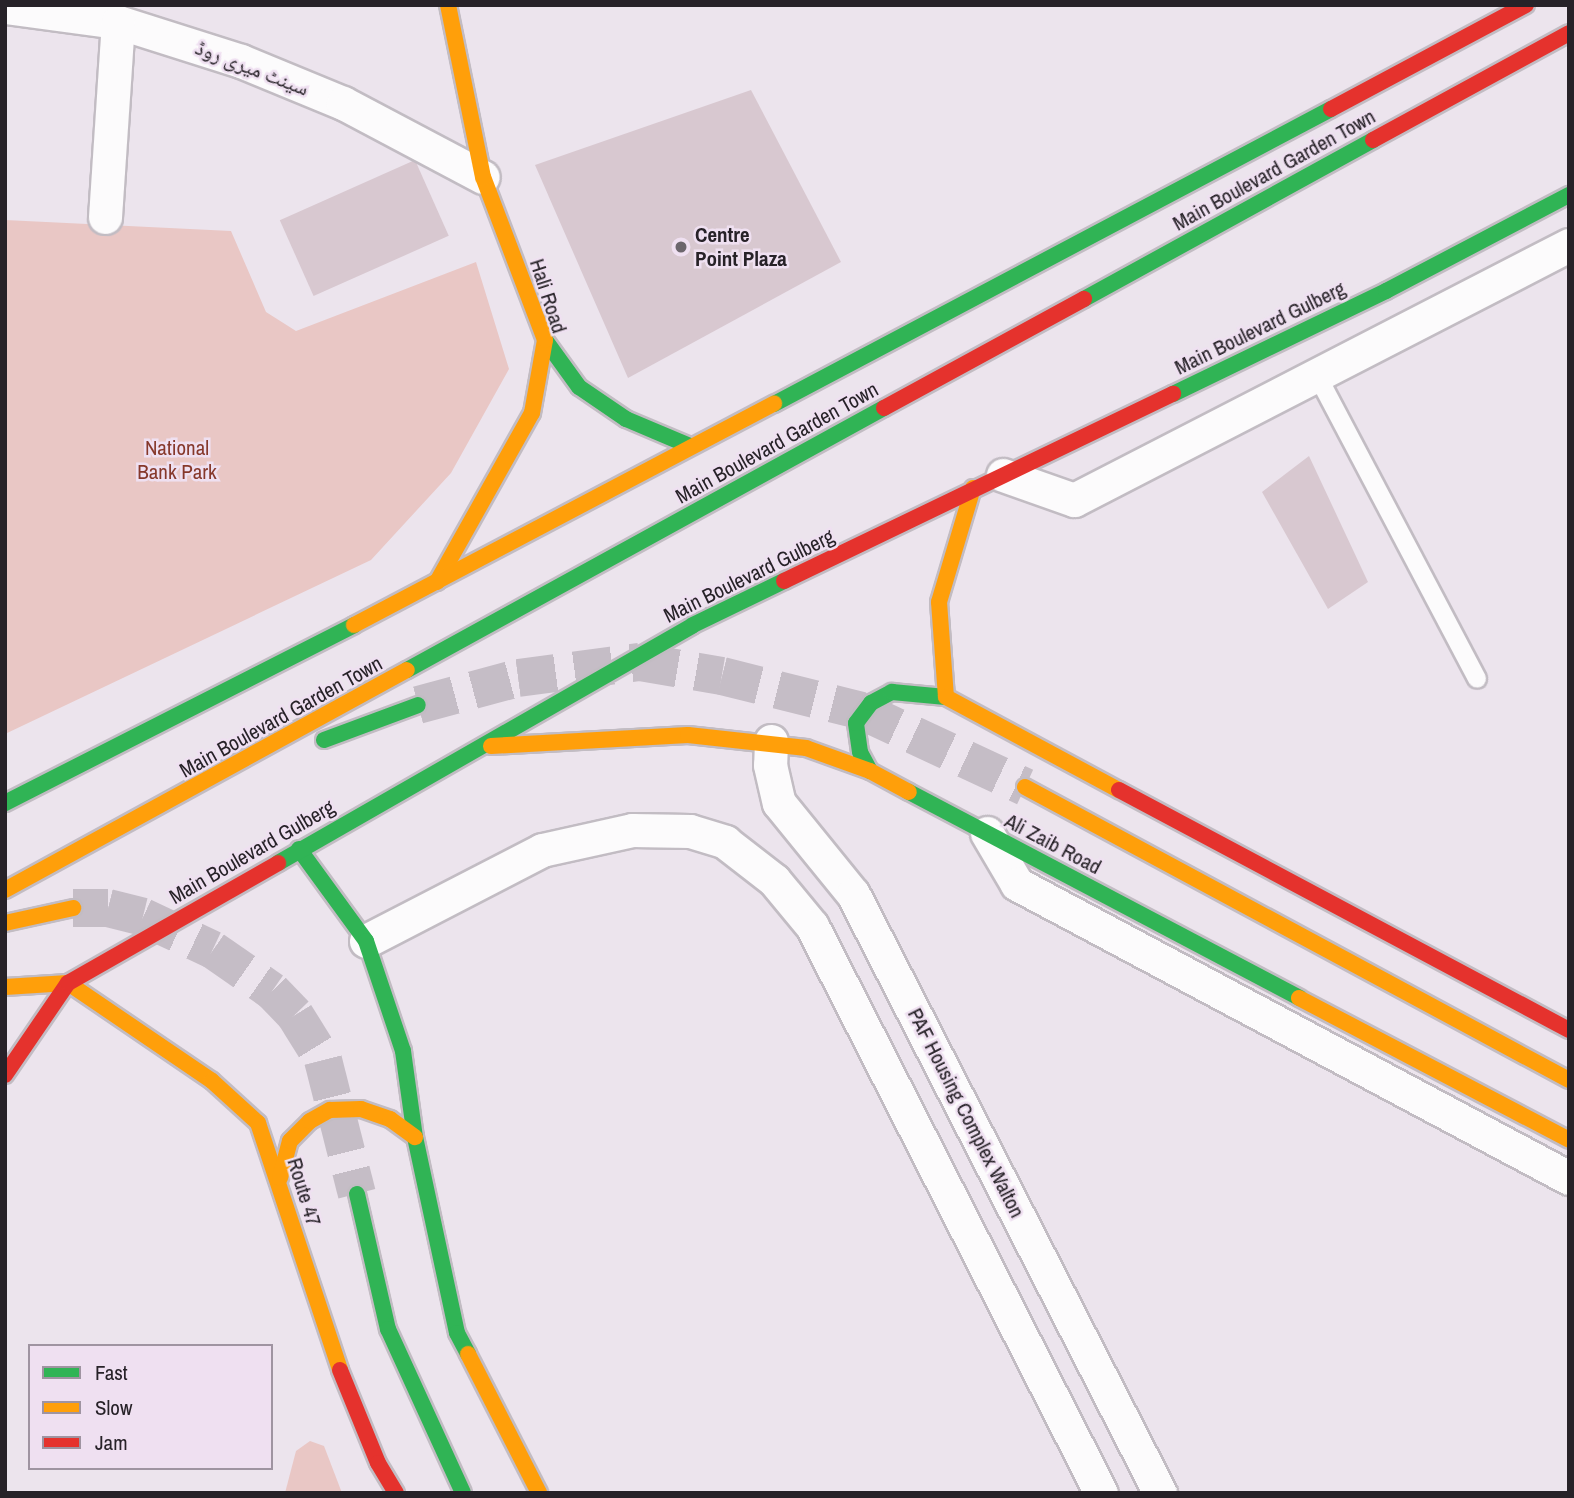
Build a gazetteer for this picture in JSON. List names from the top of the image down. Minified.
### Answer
{"streets":{"main road":["Main Boulevard Garden Town","Hali Road","Main Boulevard Gulberg","Ali Zaib Road","Route 47"],"street":["سینٹ میری روڈ","PAF Housing Complex Walton"]},"crossings":[["سینٹ میری روڈ","Hali Road"],["Main Boulevard Gulberg","Ali Zaib Road"],["Main Boulevard Gulberg","Route 47"],["Ali Zaib Road","PAF Housing Complex Walton"]],"parks":["National Bank Park"],"places":["Centre Point Plaza"],"legend":["Fast","Slow","Jam"]}
